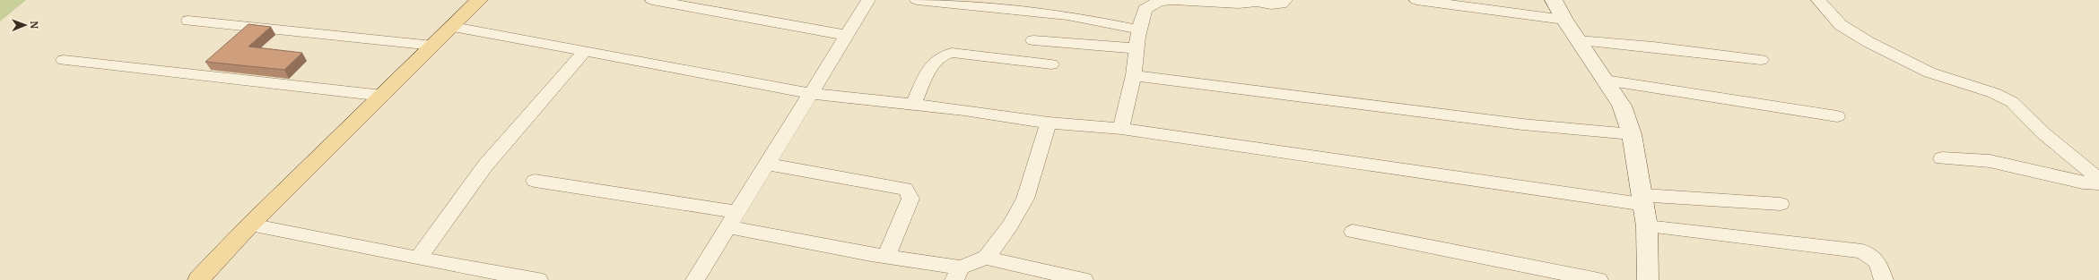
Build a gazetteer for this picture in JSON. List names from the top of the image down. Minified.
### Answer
{"north":"right"}
